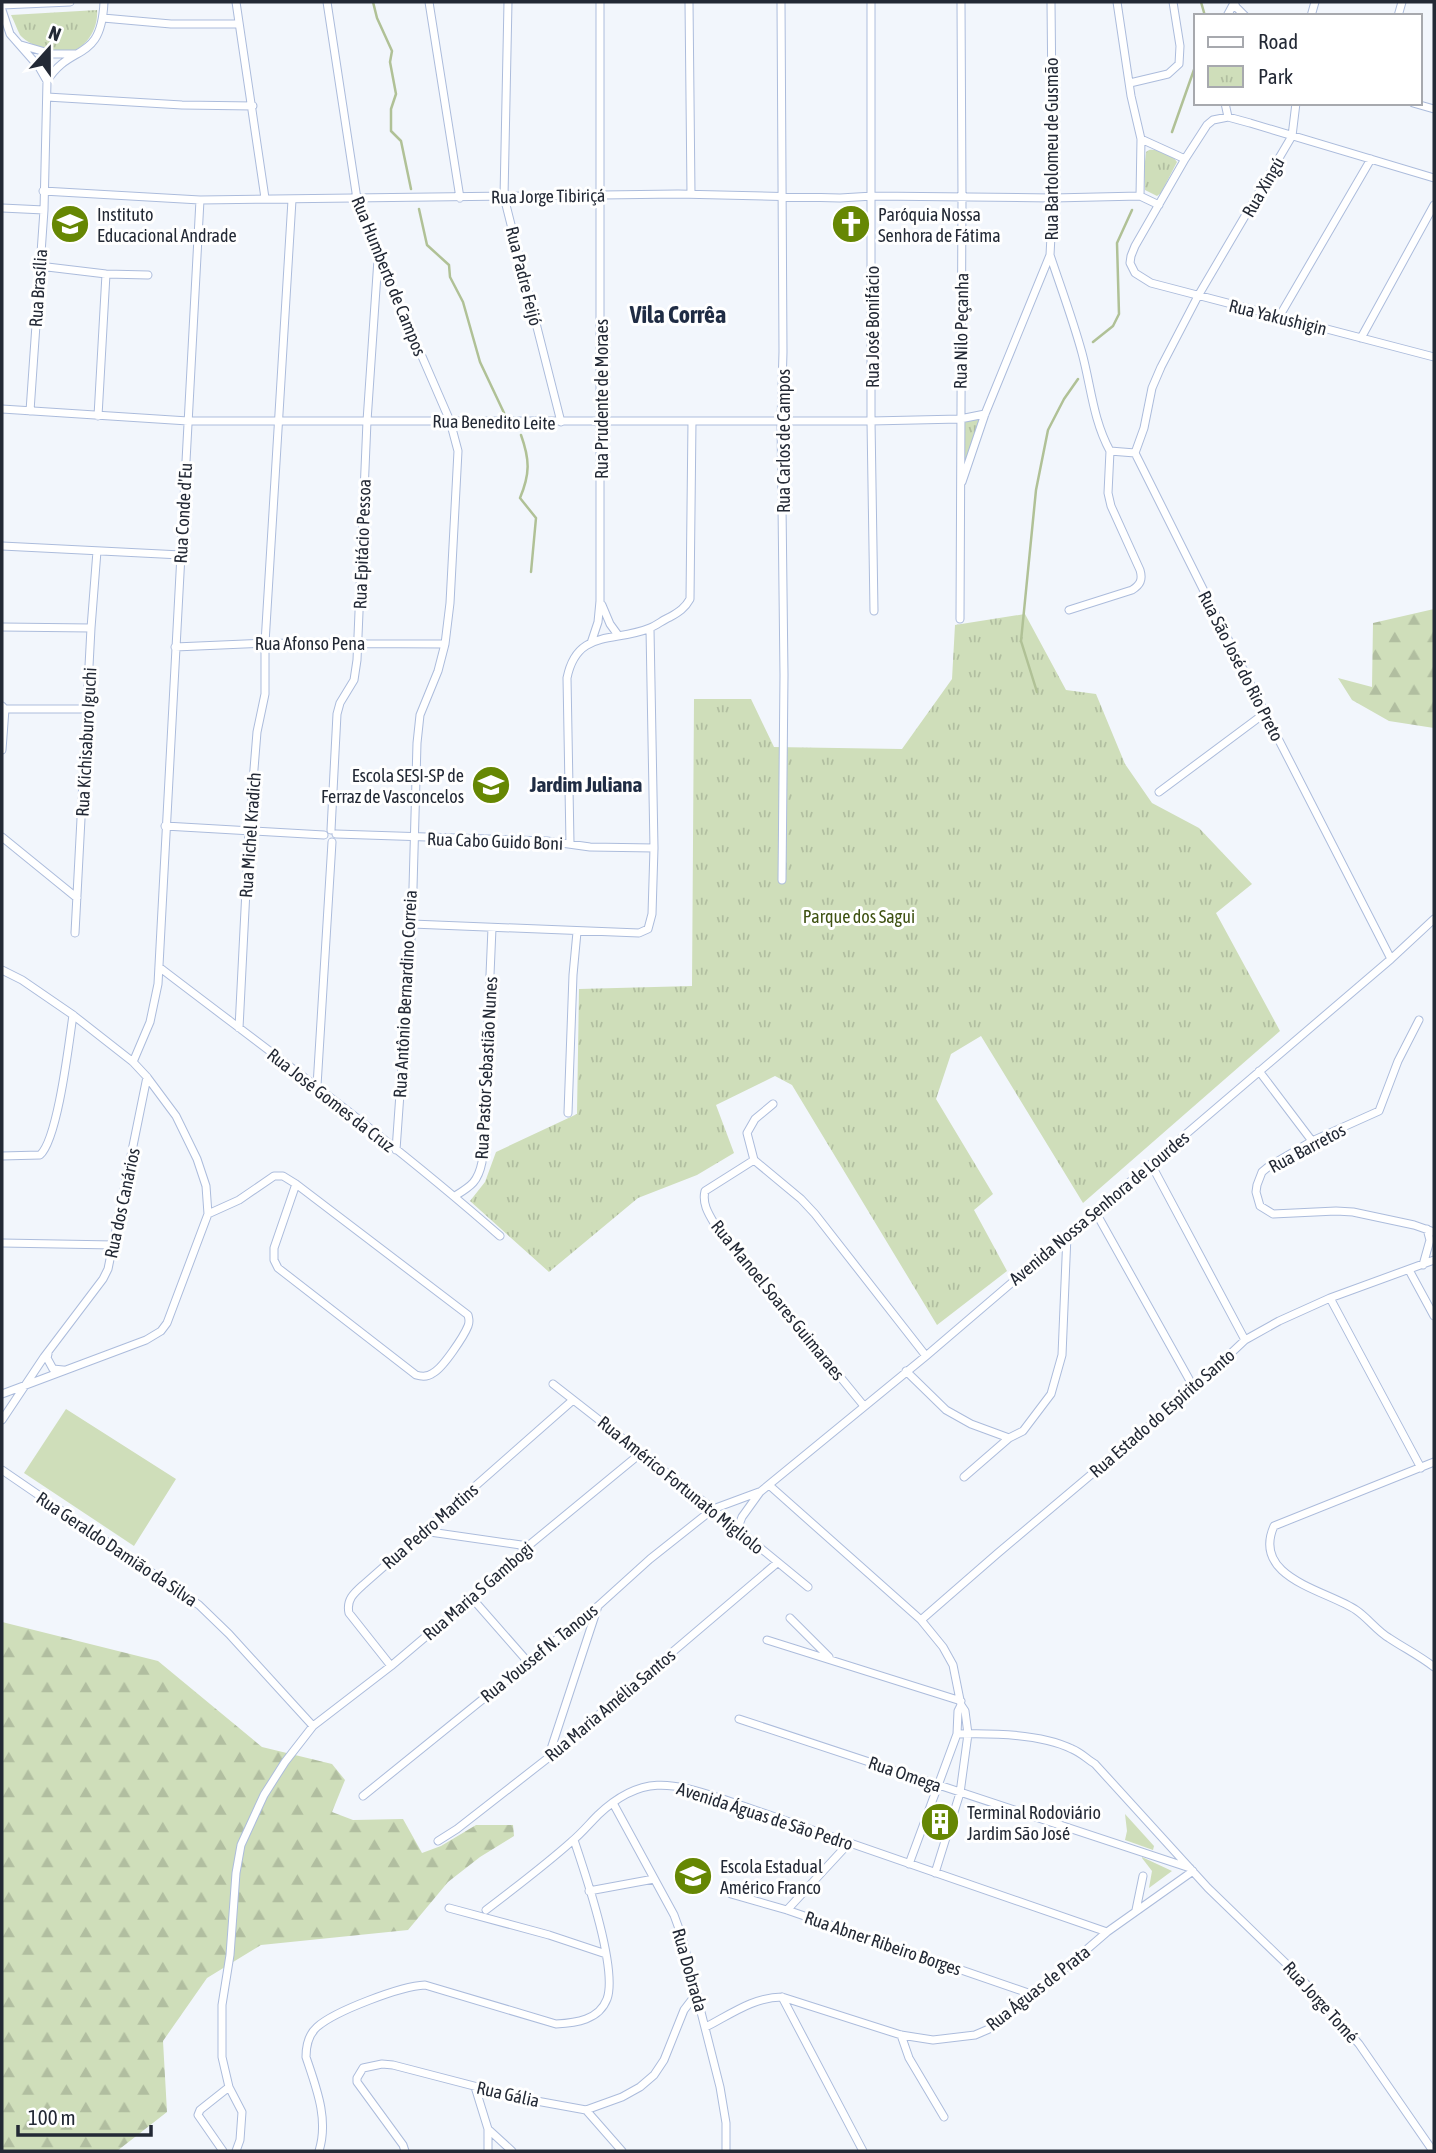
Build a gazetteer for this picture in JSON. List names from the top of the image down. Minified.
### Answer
{"streets":{"street":["Rua Bartolomeu de Gusmão","Rua Xingú","Rua Jorge Tibiriçá","Rua Humberto de Campos","Rua Padre Feijó","Rua Brasília","Rua Yakushigin","Rua José Bonifácio","Rua Nilo Peçanha","Rua Prudente de Moraes","Rua Benedito Leite","Rua Carlos de Campos","Rua Conde d'Eu","Rua Epitácio Pessoa","Rua Afonso Pena","Rua São José do Rio Preto","Rua Kichisaburo Iguchi","Rua Michel Kradich","Rua Cabo Guido Boni","Rua Antônio Bernardino Correia","Rua Pastor Sebastião Nunes","Rua José Gomes da Cruz","Rua Barretos","Rua dos Canários","Avenida Nossa Senhora de Lourdes","Rua Manoel Soares Guimaraes","Rua Estado do Espírito Santo","Rua Américo Fortunato Migliolo","Rua Pedro Martins","Rua Geraldo Damião da Silva","Rua Maria S Gambogi","Rua Youssef N. Tanous","Rua Maria Amélia Santos","Rua Omega","Avenida Águas de São Pedro","Rua Abner Ribeiro Borges","Rua Dobrada","Rua Águas de Prata","Rua Jorge Tomé","Rua Gália"]},"crossings":[["Rua Bartolomeu de Gusmão","Rua Jorge Tibiriçá"],["Rua Bartolomeu de Gusmão","Rua Nilo Peçanha"],["Rua Bartolomeu de Gusmão","Rua Benedito Leite"],["Rua Xingú","Rua Yakushigin"],["Rua Xingú","Rua São José do Rio Preto"],["Rua Jorge Tibiriçá","Rua Humberto de Campos"],["Rua Jorge Tibiriçá","Rua Padre Feijó"],["Rua Jorge Tibiriçá","Rua Brasília"],["Rua Jorge Tibiriçá","Rua José Bonifácio"],["Rua Jorge Tibiriçá","Rua Nilo Peçanha"],["Rua Jorge Tibiriçá","Rua Prudente de Moraes"],["Rua Jorge Tibiriçá","Rua Carlos de Campos"],["Rua Jorge Tibiriçá","Rua Conde d'Eu"],["Rua Jorge Tibiriçá","Rua Michel Kradich"],["Rua Humberto de Campos","Rua Benedito Leite"],["Rua Humberto de Campos","Rua Epitácio Pessoa"],["Rua Humberto de Campos","Rua Afonso Pena"],["Rua Humberto de Campos","Rua Antônio Bernardino Correia"],["Rua Padre Feijó","Rua Benedito Leite"],["Rua Brasília","Rua Benedito Leite"],["Rua José Bonifácio","Rua Benedito Leite"],["Rua Nilo Peçanha","Rua Benedito Leite"],["Rua Prudente de Moraes","Rua Benedito Leite"],["Rua Benedito Leite","Rua Carlos de Campos"],["Rua Benedito Leite","Rua Conde d'Eu"],["Rua Benedito Leite","Rua Epitácio Pessoa"],["Rua Benedito Leite","Rua Michel Kradich"],["Rua Conde d'Eu","Rua Afonso Pena"],["Rua Conde d'Eu","Rua José Gomes da Cruz"],["Rua Epitácio Pessoa","Rua Afonso Pena"],["Rua Epitácio Pessoa","Rua Cabo Guido Boni"],["Rua Afonso Pena","Rua Michel Kradich"],["Rua Afonso Pena","Rua Antônio Bernardino Correia"],["Rua São José do Rio Preto","Avenida Nossa Senhora de Lourdes"],["Rua Michel Kradich","Rua José Gomes da Cruz"],["Rua Cabo Guido Boni","Rua Antônio Bernardino Correia"],["Rua Antônio Bernardino Correia","Rua José Gomes da Cruz"],["Rua Pastor Sebastião Nunes","Rua José Gomes da Cruz"],["Avenida Nossa Senhora de Lourdes","Rua Manoel Soares Guimaraes"],["Avenida Nossa Senhora de Lourdes","Rua Youssef N. Tanous"],["Rua Américo Fortunato Migliolo","Rua Pedro Martins"],["Rua Américo Fortunato Migliolo","Rua Maria S Gambogi"],["Rua Américo Fortunato Migliolo","Rua Youssef N. Tanous"],["Rua Américo Fortunato Migliolo","Rua Maria Amélia Santos"],["Rua Pedro Martins","Rua Maria S Gambogi"],["Rua Geraldo Damião da Silva","Rua Maria S Gambogi"],["Rua Omega","Rua Águas de Prata"],["Rua Omega","Rua Jorge Tomé"],["Avenida Águas de São Pedro","Rua Dobrada"],["Avenida Águas de São Pedro","Rua Águas de Prata"],["Rua Abner Ribeiro Borges","Rua Águas de Prata"],["Rua Dobrada","Rua Gália"],["Rua Águas de Prata","Rua Jorge Tomé"]],"districts":["Vila Corrêa","Jardim Juliana"],"parks":["Parque dos Sagui"],"places":{"school or university":["Instituto Educacional Andrade","Escola SESI-SP de Ferraz de Vasconcelos","Escola Estadual Américo Franco"],"church":["Paróquia Nossa Senhora de Fátima"],"building":["Terminal Rodoviário Jardim São José"]},"legend":["Road","Park"],"scale_bar":"100 m","north":"top"}
